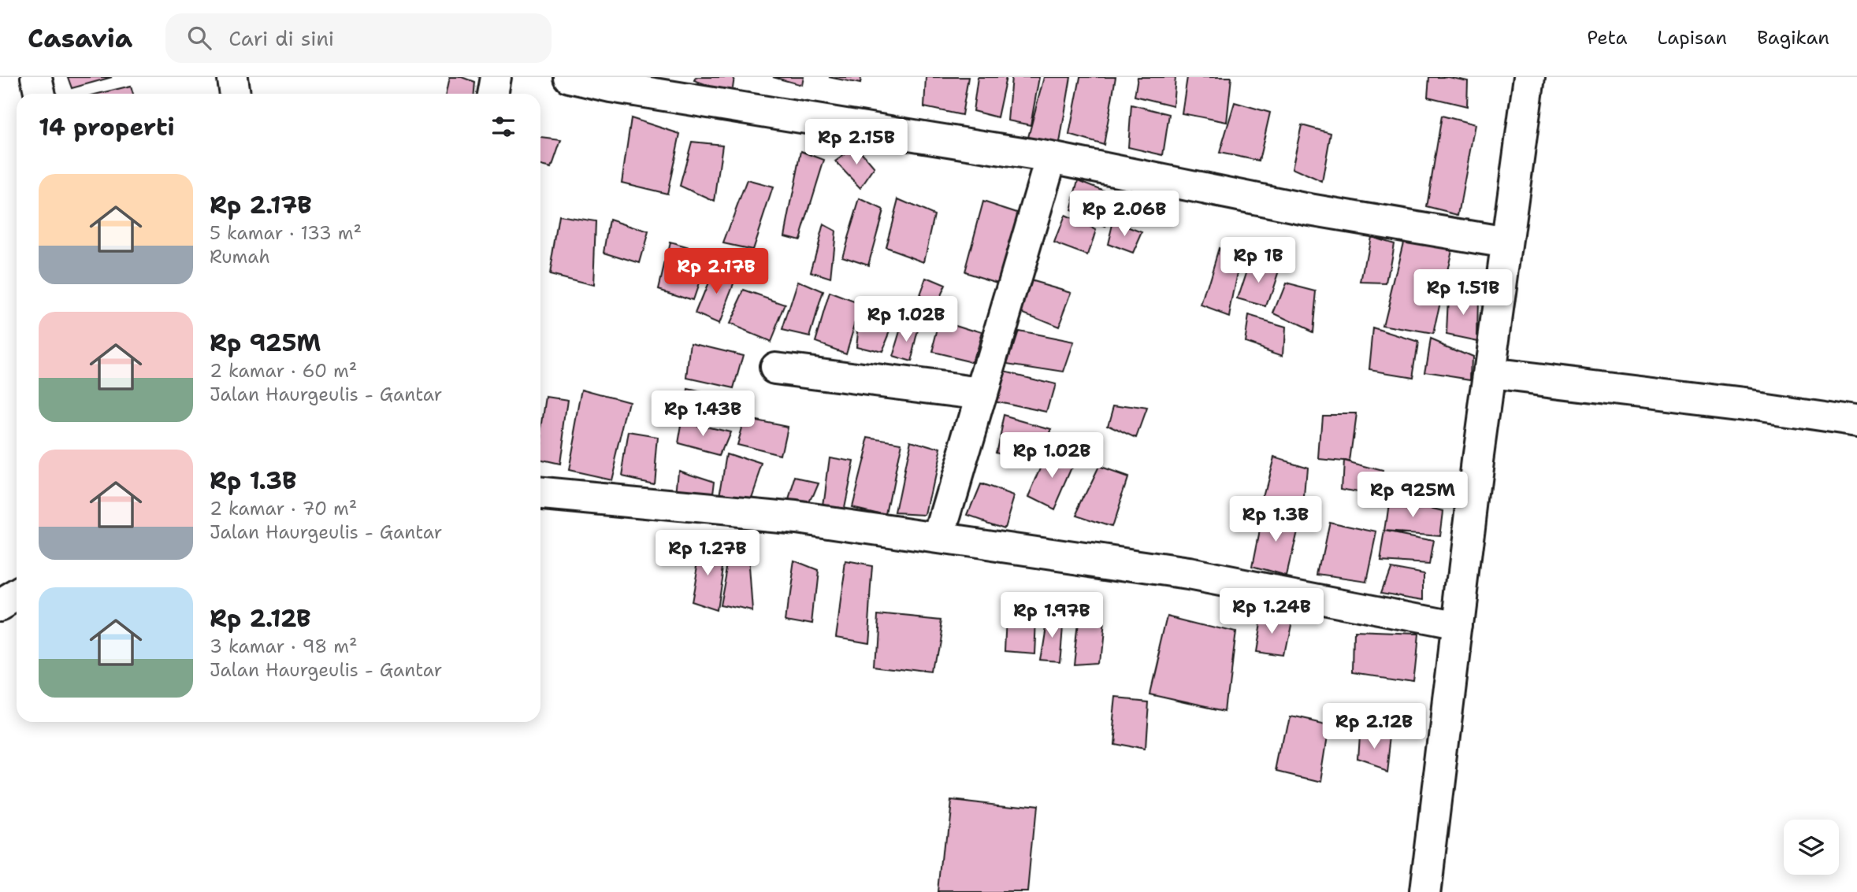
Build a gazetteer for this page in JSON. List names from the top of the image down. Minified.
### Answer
{"page":{"header":"Casavia","search":"Cari di sini","nav":["Peta","Lapisan","Bagikan"],"heading":"14 properti","price":["Rp 2.15B","Rp 2.06B","Rp 1B","Rp 2.17B","Rp 1.51B","Rp 1.02B","Rp 1.43B","Rp 1.02B","Rp 925M","Rp 1.3B","Rp 1.27B","Rp 1.24B","Rp 1.97B","Rp 2.12B"],"list":[{"name":"Rp 2.17B","note":"5 kamar · 133 m² · Rumah"},{"name":"Rp 925M","note":"2 kamar · 60 m² · Jalan Haurgeulis - Gantar"},{"name":"Rp 1.3B","note":"2 kamar · 70 m² · Jalan Haurgeulis - Gantar"},{"name":"Rp 2.12B","note":"3 kamar · 98 m² · Jalan Haurgeulis - Gantar"}]}}
